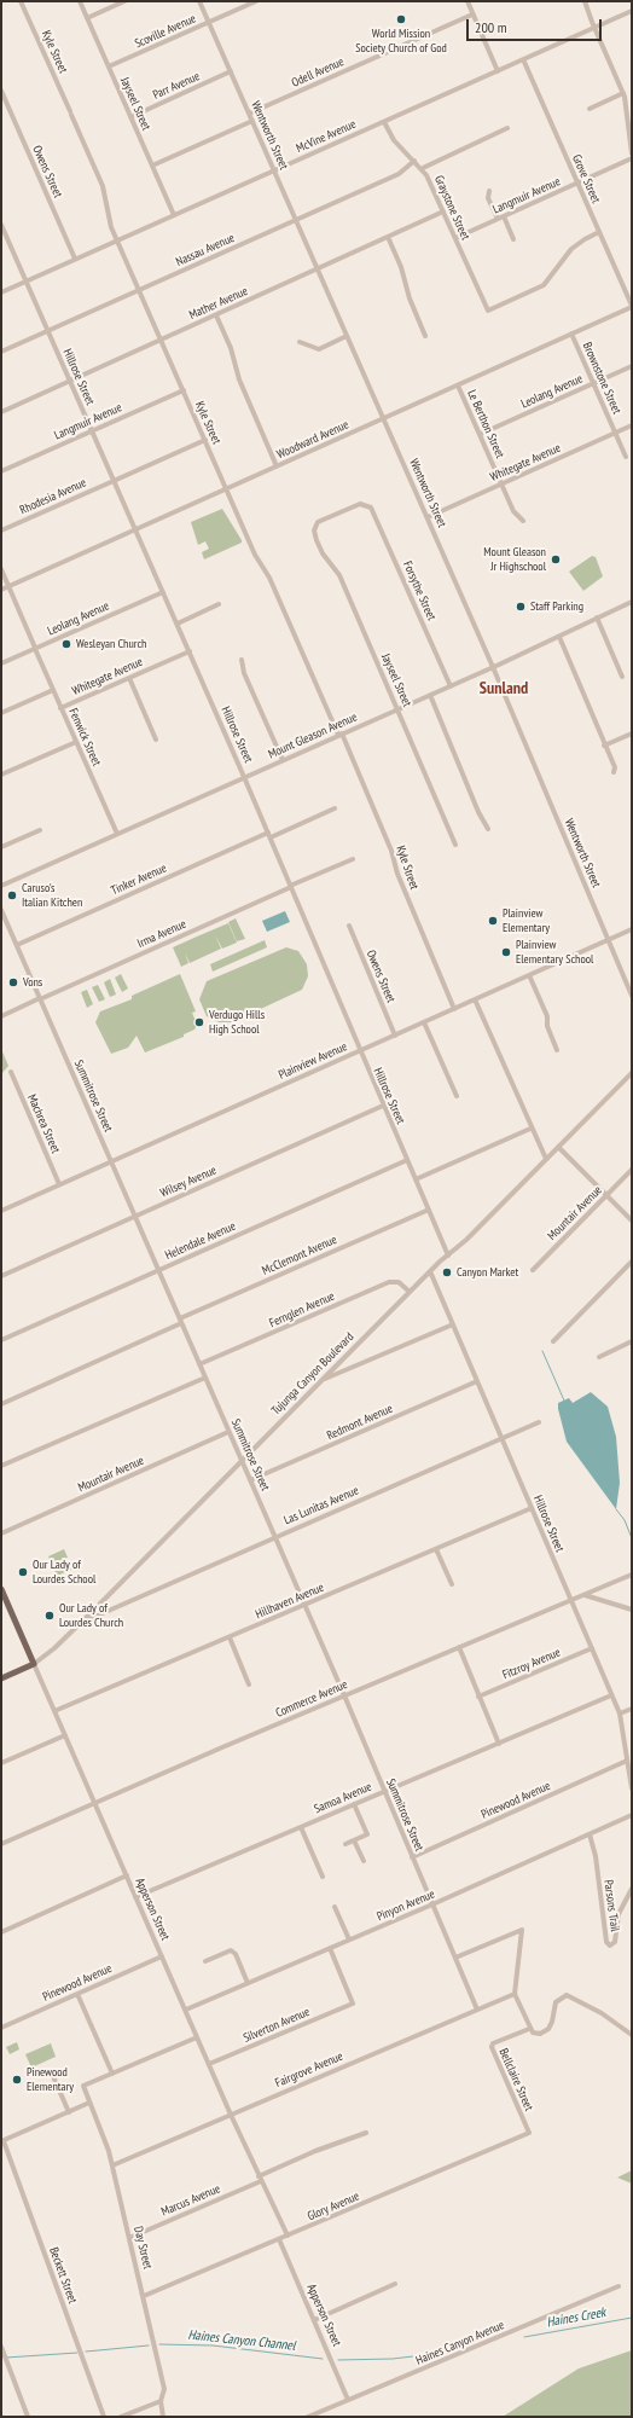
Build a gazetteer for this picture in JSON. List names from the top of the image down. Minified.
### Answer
{"streets":{"main road":["Tujunga Canyon Boulevard","Apperson Street"],"street":["Scoville Avenue","Kyle Street","Odell Avenue","Parr Avenue","Jayseel Street","Wentworth Street","McVine Avenue","Owens Street","Grove Street","Langmuir Avenue","Graystone Street","Nassau Avenue","Mather Avenue","Hillrose Street","Brownstone Street","Leolang Avenue","Le Berthon Street","Woodward Avenue","Whitegate Avenue","Rhodesia Avenue","Forsythe Street","Mount Gleason Avenue","Fenwick Street","Tinker Avenue","Irma Avenue","Plainview Avenue","Summitrose Street","Machrea Street","Wilsey Avenue","Mountair Avenue","Helendale Avenue","McClemont Avenue","Fernglen Avenue","Redmont Avenue","Las Lunitas Avenue","Hillhaven Avenue","Fitzroy Avenue","Commerce Avenue","Samoa Avenue","Pinewood Avenue","Pinyon Avenue","Parsons Trail","Silverton Avenue","Fairgrove Avenue","Bellclaire Street","Marcus Avenue","Glory Avenue","Day Street","Beckett Street","Haines Canyon Avenue"]},"crossings":[["Scoville Avenue","Jayseel Street"],["Scoville Avenue","Wentworth Street"],["Kyle Street","McVine Avenue"],["Kyle Street","Langmuir Avenue"],["Kyle Street","Nassau Avenue"],["Kyle Street","Mather Avenue"],["Kyle Street","Woodward Avenue"],["Kyle Street","Rhodesia Avenue"],["Kyle Street","Mount Gleason Avenue"],["Kyle Street","Plainview Avenue"],["Odell Avenue","Wentworth Street"],["Parr Avenue","Jayseel Street"],["Parr Avenue","Wentworth Street"],["Jayseel Street","McVine Avenue"],["Jayseel Street","Forsythe Street"],["Jayseel Street","Mount Gleason Avenue"],["Wentworth Street","McVine Avenue"],["Wentworth Street","Nassau Avenue"],["Wentworth Street","Mather Avenue"],["Wentworth Street","Woodward Avenue"],["Wentworth Street","Whitegate Avenue"],["Wentworth Street","Mount Gleason Avenue"],["Wentworth Street","Plainview Avenue"],["McVine Avenue","Owens Street"],["McVine Avenue","Grove Street"],["McVine Avenue","Graystone Street"],["McVine Avenue","Hillrose Street"],["Owens Street","Plainview Avenue"],["Grove Street","Langmuir Avenue"],["Grove Street","Graystone Street"],["Grove Street","Woodward Avenue"],["Langmuir Avenue","Graystone Street"],["Langmuir Avenue","Hillrose Street"],["Graystone Street","Nassau Avenue"],["Graystone Street","Mather Avenue"],["Nassau Avenue","Hillrose Street"],["Mather Avenue","Hillrose Street"],["Hillrose Street","Leolang Avenue"],["Hillrose Street","Woodward Avenue"],["Hillrose Street","Whitegate Avenue"],["Hillrose Street","Rhodesia Avenue"],["Hillrose Street","Mount Gleason Avenue"],["Hillrose Street","Tinker Avenue"],["Hillrose Street","Irma Avenue"],["Hillrose Street","Plainview Avenue"],["Hillrose Street","Wilsey Avenue"],["Hillrose Street","Helendale Avenue"],["Hillrose Street","McClemont Avenue"],["Hillrose Street","Tujunga Canyon Boulevard"],["Hillrose Street","Redmont Avenue"],["Hillrose Street","Las Lunitas Avenue"],["Hillrose Street","Hillhaven Avenue"],["Hillrose Street","Fitzroy Avenue"],["Hillrose Street","Commerce Avenue"],["Hillrose Street","Samoa Avenue"],["Hillrose Street","Pinewood Avenue"],["Brownstone Street","Leolang Avenue"],["Brownstone Street","Woodward Avenue"],["Brownstone Street","Whitegate Avenue"],["Leolang Avenue","Le Berthon Street"],["Leolang Avenue","Fenwick Street"],["Le Berthon Street","Woodward Avenue"],["Le Berthon Street","Whitegate Avenue"],["Woodward Avenue","Fenwick Street"],["Whitegate Avenue","Fenwick Street"],["Forsythe Street","Mount Gleason Avenue"],["Mount Gleason Avenue","Fenwick Street"],["Tinker Avenue","Summitrose Street"],["Irma Avenue","Summitrose Street"],["Plainview Avenue","Summitrose Street"],["Plainview Avenue","Machrea Street"],["Summitrose Street","Wilsey Avenue"],["Summitrose Street","Mountair Avenue"],["Summitrose Street","Helendale Avenue"],["Summitrose Street","McClemont Avenue"],["Summitrose Street","Fernglen Avenue"],["Summitrose Street","Tujunga Canyon Boulevard"],["Summitrose Street","Redmont Avenue"],["Summitrose Street","Las Lunitas Avenue"],["Summitrose Street","Hillhaven Avenue"],["Summitrose Street","Commerce Avenue"],["Summitrose Street","Samoa Avenue"],["Summitrose Street","Pinewood Avenue"],["Summitrose Street","Pinyon Avenue"],["Summitrose Street","Fairgrove Avenue"],["Fernglen Avenue","Tujunga Canyon Boulevard"],["Tujunga Canyon Boulevard","Las Lunitas Avenue"],["Tujunga Canyon Boulevard","Apperson Street"],["Hillhaven Avenue","Apperson Street"],["Commerce Avenue","Apperson Street"],["Samoa Avenue","Apperson Street"],["Pinewood Avenue","Apperson Street"],["Pinyon Avenue","Parsons Trail"],["Pinyon Avenue","Apperson Street"],["Pinyon Avenue","Silverton Avenue"],["Apperson Street","Silverton Avenue"],["Apperson Street","Fairgrove Avenue"],["Apperson Street","Marcus Avenue"],["Apperson Street","Glory Avenue"],["Apperson Street","Haines Canyon Avenue"],["Fairgrove Avenue","Day Street"],["Bellclaire Street","Glory Avenue"],["Marcus Avenue","Day Street"],["Glory Avenue","Day Street"]],"districts":["Sunland"],"water":["Haines Creek","Haines Canyon Channel"],"places":["World Mission Society Church of God","Mount Gleason Jr Highschool","Staff Parking","Wesleyan Church","Caruso's Italian Kitchen","Plainview Elementary","Plainview Elementary School","Vons","Verdugo Hills High School","Canyon Market","Our Lady of Lourdes School","Our Lady of Lourdes Church","Pinewood Elementary"],"scale_bar":"200 m"}
